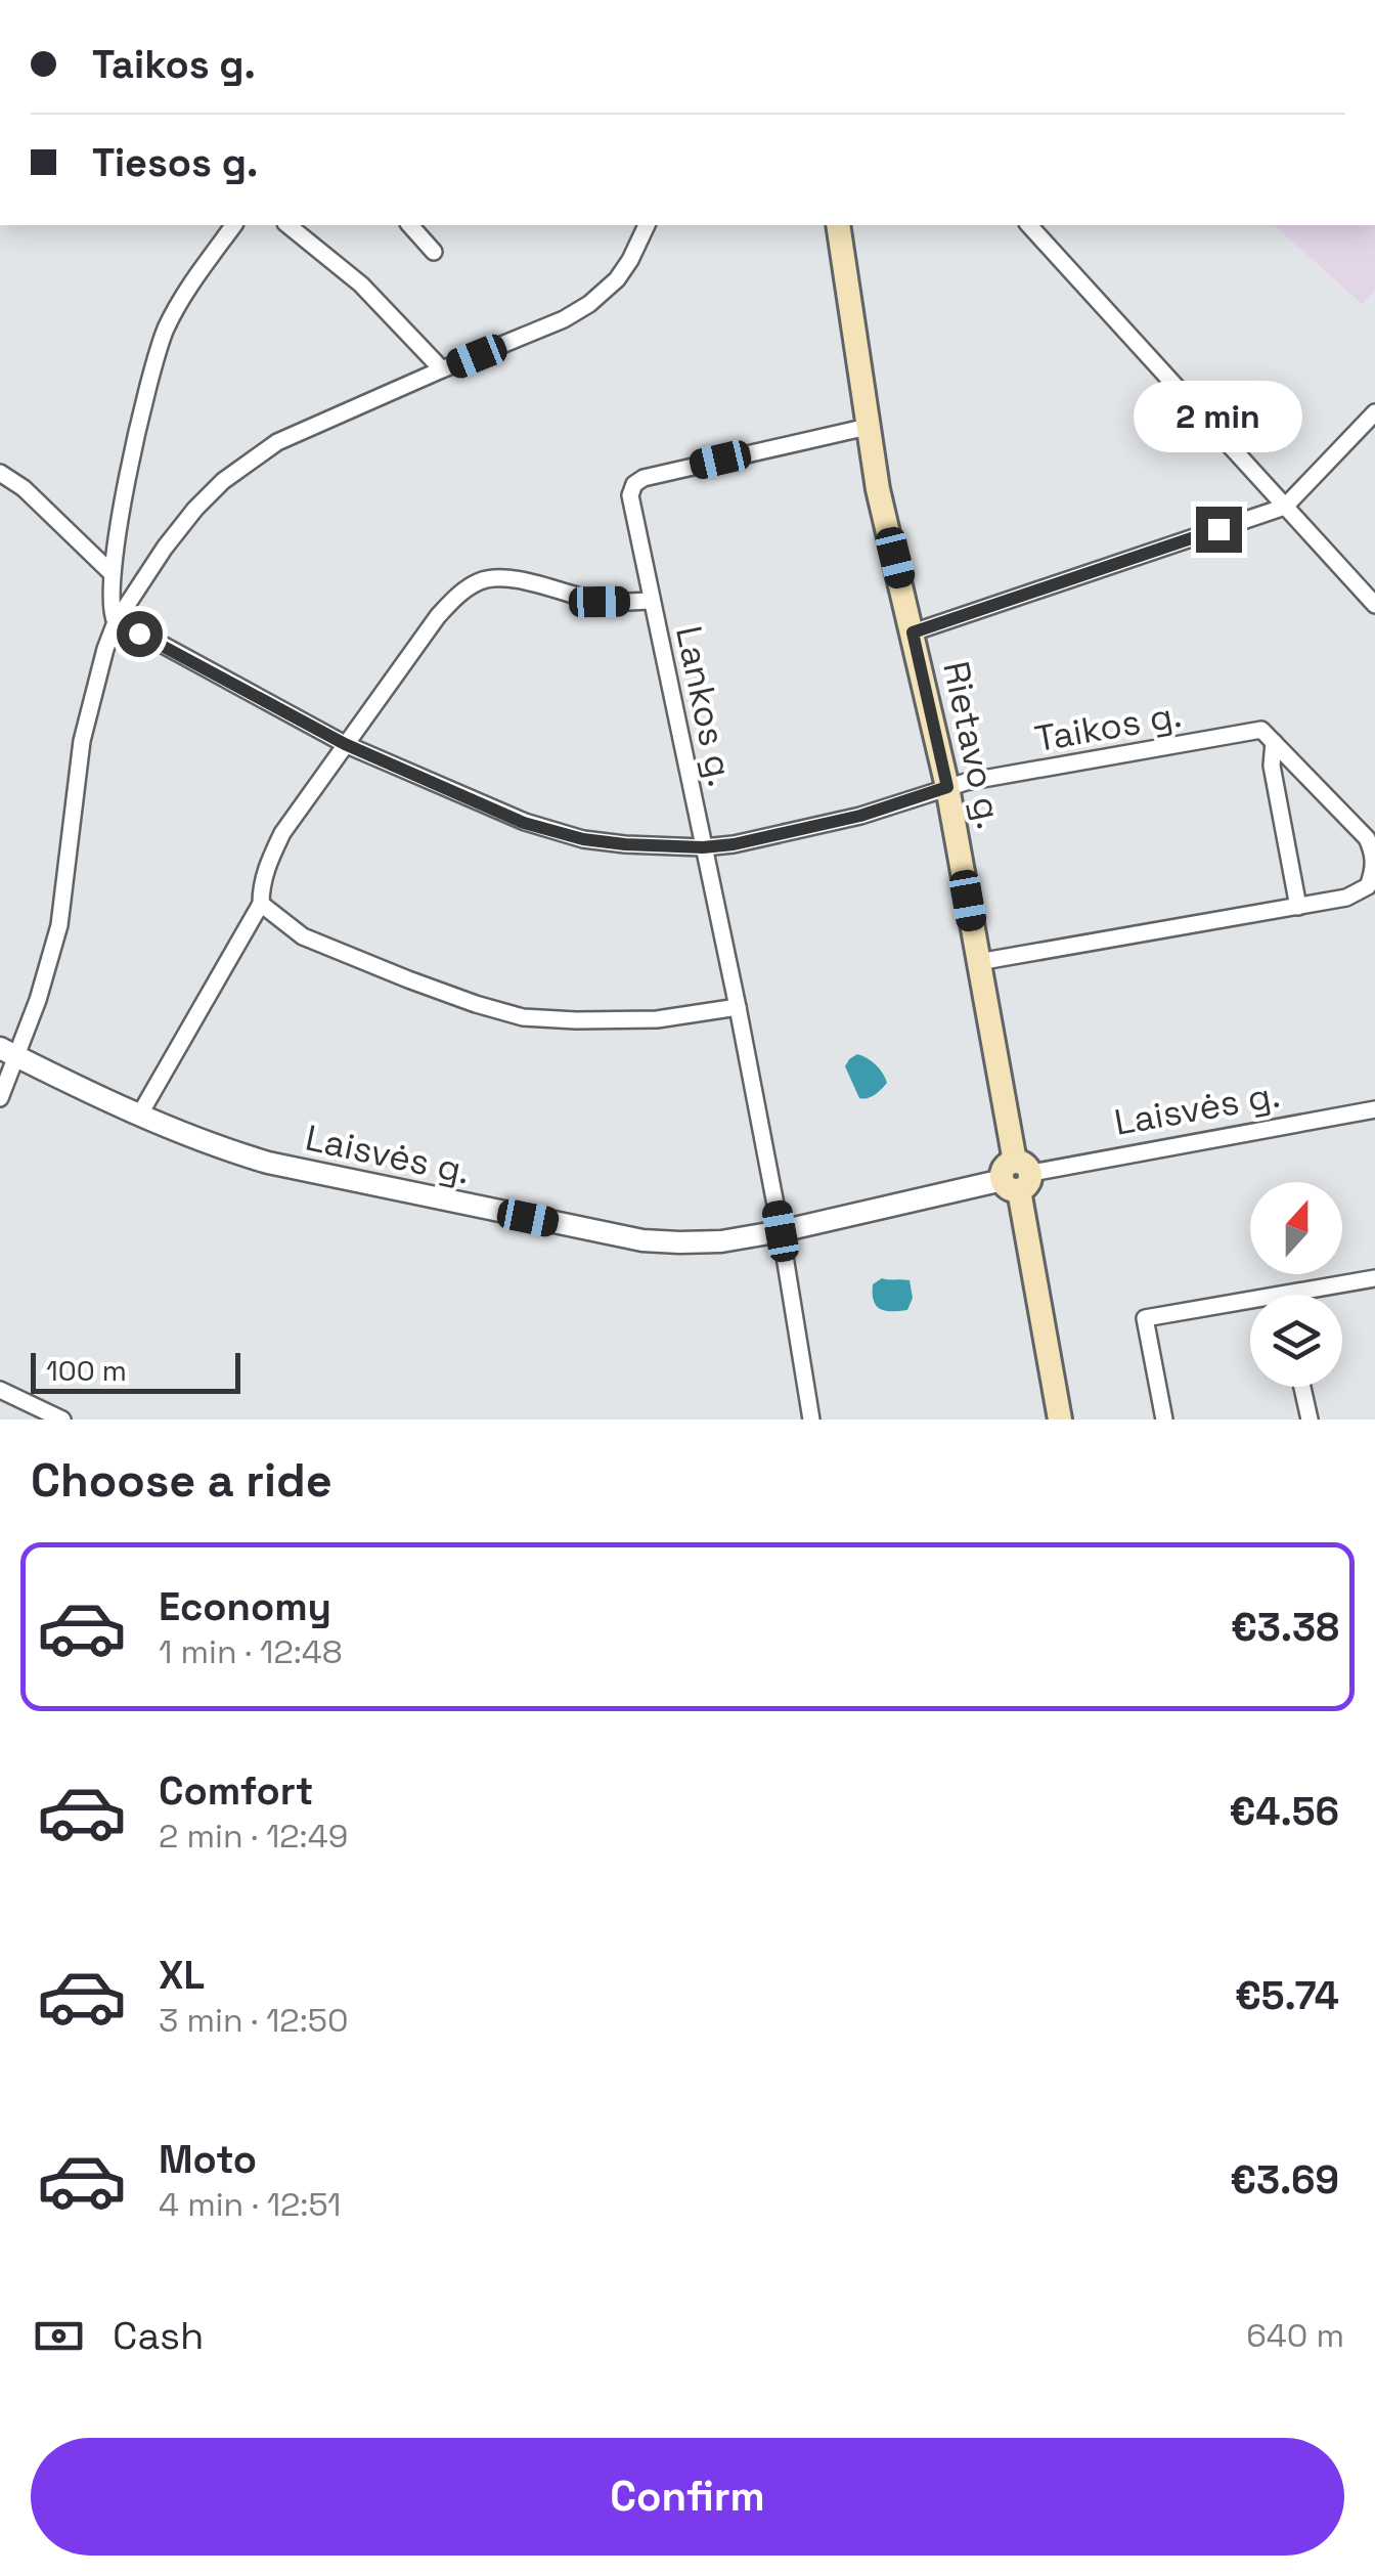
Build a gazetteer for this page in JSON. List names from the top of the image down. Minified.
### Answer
{"streets":{"main road":["Rietavo g."],"street":["Lankos g.","Taikos g.","Laisvės g."]},"crossings":[["Lankos g.","Taikos g."],["Lankos g.","Rietavo g."],["Lankos g.","Laisvės g."],["Taikos g.","Rietavo g."],["Rietavo g.","Laisvės g."]],"scale_bar":"100 m","north":"top","page":{"banner":["Taikos g.","Tiesos g."],"bubble":"2 min","scale":"100 m","heading":"Choose a ride","list":[{"name":"Economy","note":"1 min · 12:48","value":"€3.38"},{"name":"Comfort","note":"2 min · 12:49","value":"€4.56"},{"name":"XL","note":"3 min · 12:50","value":"€5.74"},{"name":"Moto","note":"4 min · 12:51","value":"€3.69"}],"pay":["Cash","640 m"],"buttons":"Confirm"}}
